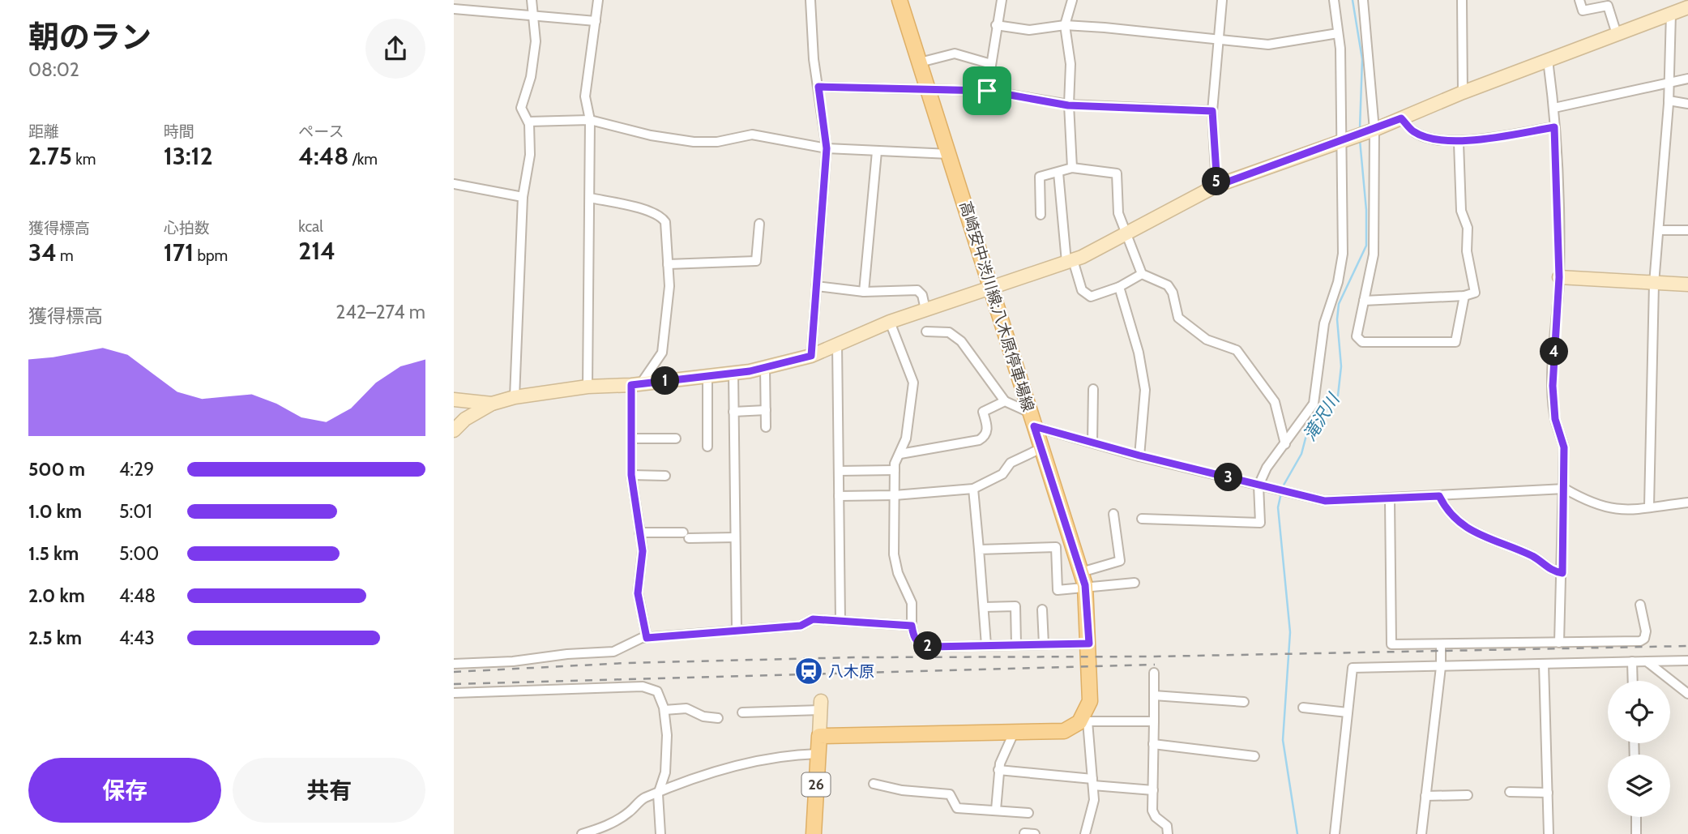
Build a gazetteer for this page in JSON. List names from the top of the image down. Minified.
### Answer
{"streets":{"main road":["高崎安中渋川線;八木原停車場線","26"]},"water":["滝沢川"],"places":{"station":["八木原"]},"page":{"heading":["朝のラン","08:02"],"stats":[["距離","2.75 km"],["時間","13:12"],["ペース","4:48 /km"],["獲得標高","34 m"],["心拍数","171 bpm"],["kcal","214"]],"pins":["5","4","1","3","2"],"chart":["獲得標高","242–274 m"],"list":[{"name":"500 m","note":"4:29"},{"name":"1.0 km","note":"5:01"},{"name":"1.5 km","note":"5:00"},{"name":"2.0 km","note":"4:48"},{"name":"2.5 km","note":"4:43"}],"buttons":["保存","共有"]}}
